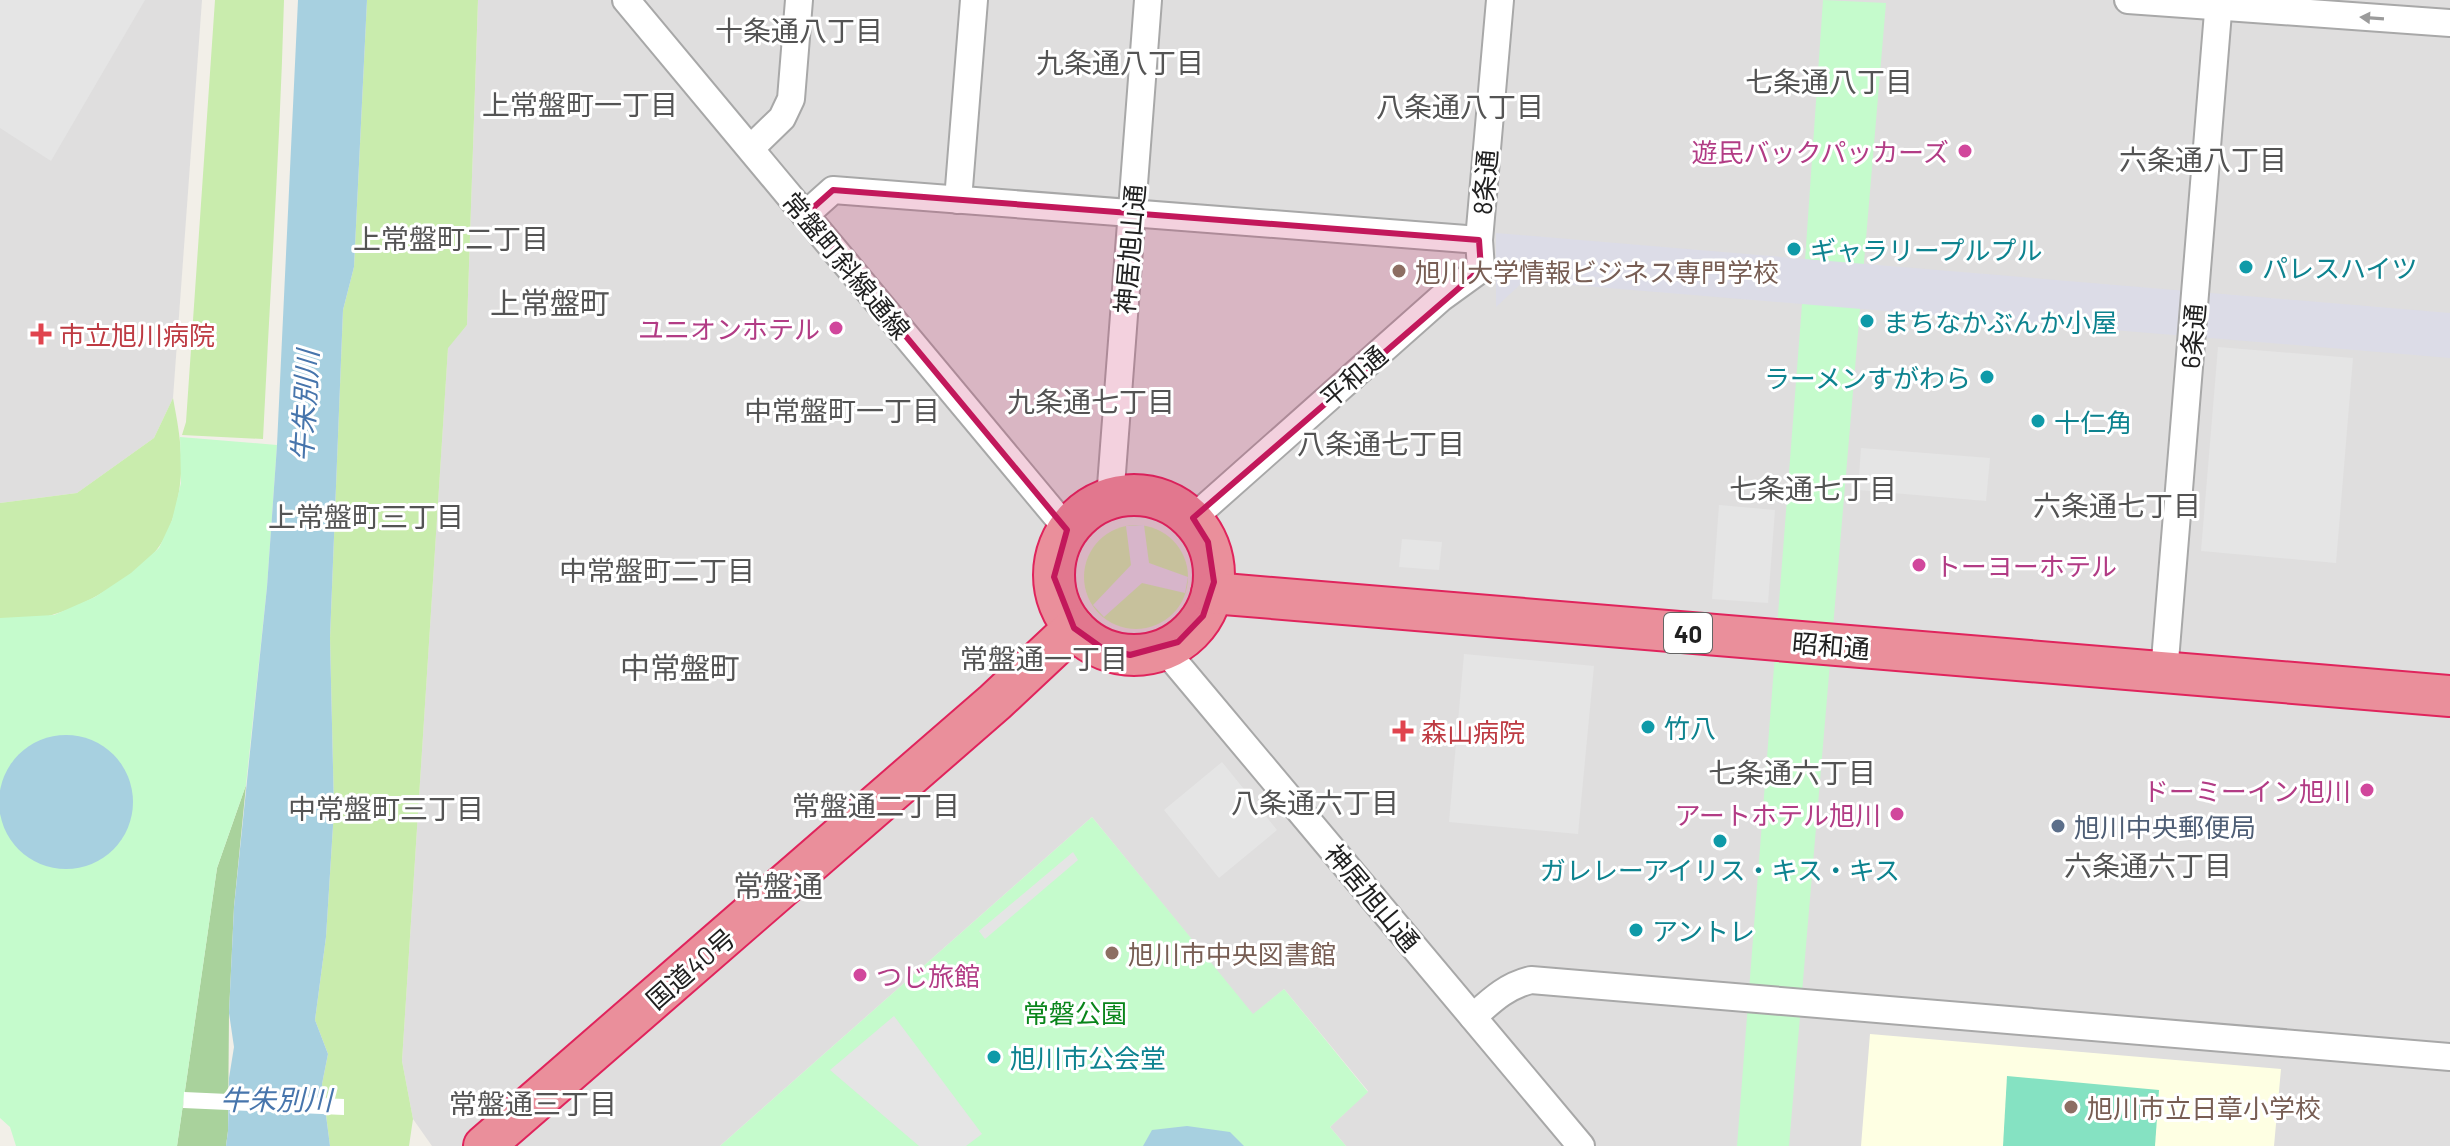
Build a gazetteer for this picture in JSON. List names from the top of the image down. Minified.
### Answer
{"streets":{"highway":["40","昭和通","国道40号"],"street":["8条通","神居旭山通","常盤町斜線通線","6条通","平和通"]},"crossings":[["8条通","平和通"],["神居旭山通","常盤町斜線通線"],["神居旭山通","平和通"],["神居旭山通","昭和通"],["神居旭山通","国道40号"],["常盤町斜線通線","平和通"],["常盤町斜線通線","昭和通"],["常盤町斜線通線","国道40号"],["6条通","昭和通"],["平和通","昭和通"],["平和通","国道40号"],["昭和通","国道40号"]],"districts":["十条通八丁目","九条通八丁目","七条通八丁目","上常盤町一丁目","八条通八丁目","六条通八丁目","上常盤町二丁目","上常盤町","九条通七丁目","中常盤町一丁目","八条通七丁目","七条通七丁目","六条通七丁目","上常盤町三丁目","中常盤町二丁目","常盤通一丁目","中常盤町","七条通六丁目","八条通六丁目","常盤通二丁目","中常盤町三丁目","六条通六丁目","常盤通","常盤通三丁目"],"water":["牛朱別川"],"parks":["常磐公園"],"places":{"other":["遊民バックパッカーズ","ギャラリープルプル","パレスハイツ","旭川大学情報ビジネス専門学校","まちなかぶんか小屋","ユニオンホテル","ラーメンすがわら","十仁角","トーヨーホテル","竹八","ドーミーイン旭川","アートホテル旭川","旭川中央郵便局","ガレレーアイリス・キス・キス","アントレ","旭川市中央図書館","つじ旅館","旭川市公会堂","旭川市立日章小学校"],"health":["市立旭川病院","森山病院"]}}
